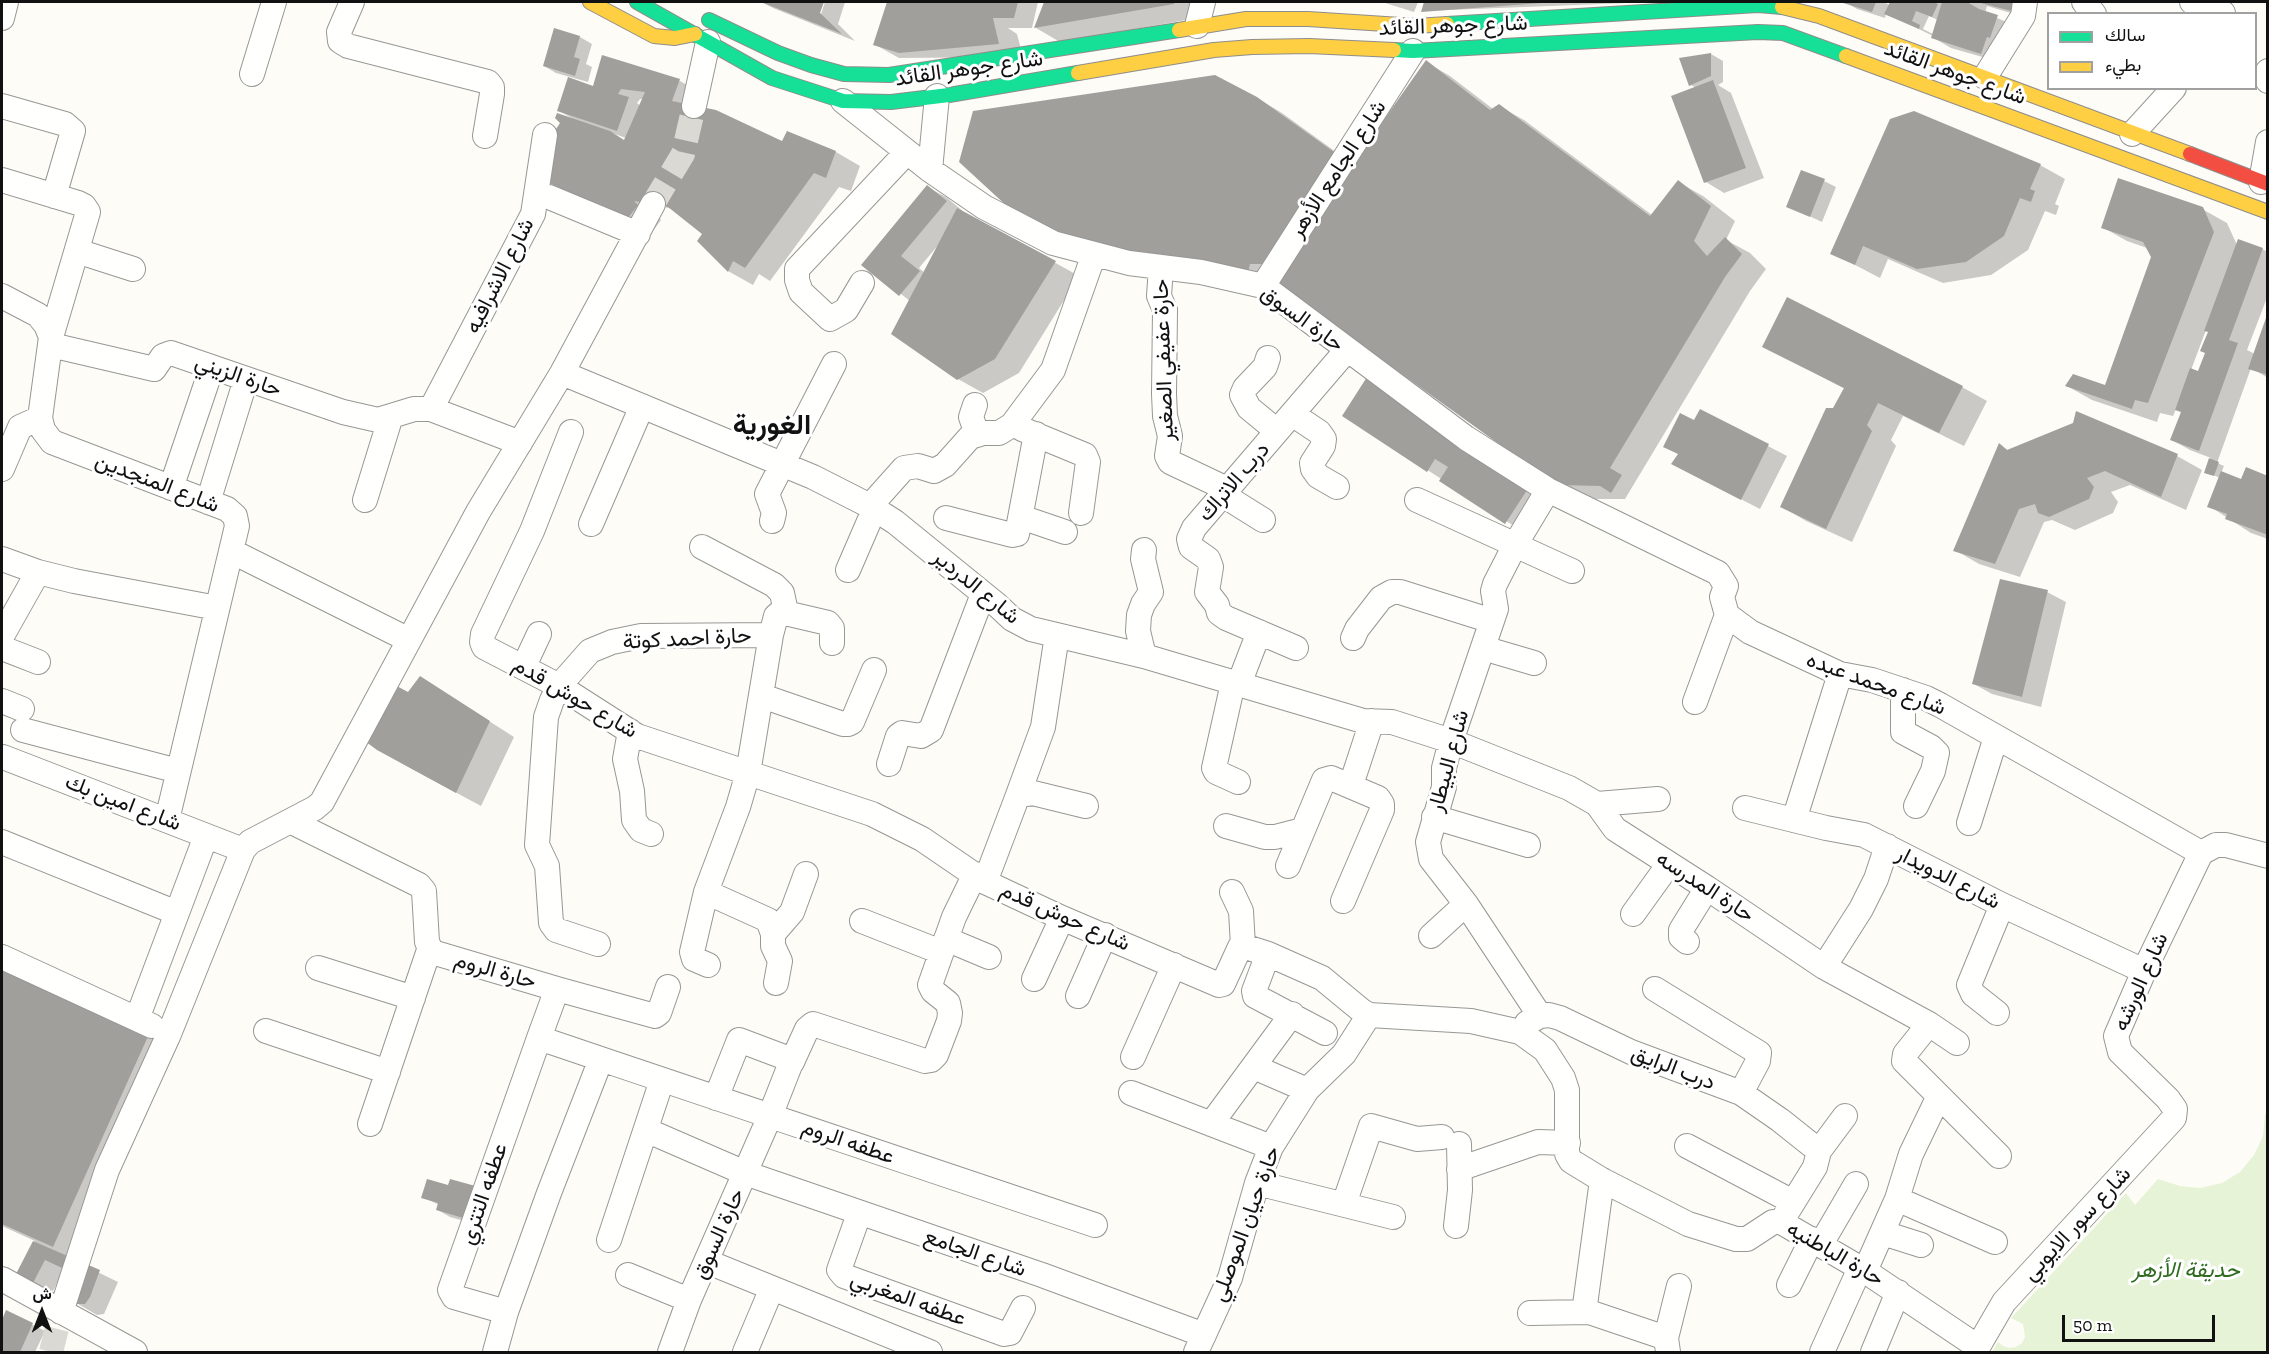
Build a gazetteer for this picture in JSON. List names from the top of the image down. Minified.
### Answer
{"streets":{"main road":["شارع جوهر القائد"],"street":["شارع الجامع الأزهر","شارع الاشرافيه","حارة السوق","حارة عفيفي الصغير","حارة الزيني","درب الاتراك","شارع المنجدين","شارع الدردير","حارة احمد كوتة","شارع محمد عبده","شارع حوش قدم","شارع البيطار","شارع امين بك","شارع الدويدار","حارة المدرسه","حارة الروم","شارع الورشه","درب الرايق","عطفه الروم","عطفه التتري","حارة حيان الموصلي","شارع سور الايوبي","شارع الجامع","حارة الباطنيه","عطفه المغربي"]},"crossings":[["شارع جوهر القائد","شارع الجامع الأزهر"],["شارع جوهر القائد","حارة السوق"],["شارع الجامع الأزهر","حارة السوق"],["شارع الاشرافيه","حارة الزيني"],["حارة السوق","حارة عفيفي الصغير"],["حارة السوق","درب الاتراك"],["حارة السوق","شارع البيطار"],["حارة السوق","عطفه الروم"],["حارة السوق","شارع الجامع"],["حارة عفيفي الصغير","درب الاتراك"],["شارع المنجدين","شارع امين بك"],["شارع الدردير","شارع البيطار"],["شارع الدردير","حارة المدرسه"],["حارة احمد كوتة","شارع حوش قدم"],["شارع محمد عبده","شارع الورشه"],["شارع البيطار","حارة المدرسه"],["شارع البيطار","درب الرايق"],["شارع الدويدار","شارع الورشه"],["حارة الروم","عطفه التتري"],["شارع الورشه","شارع سور الايوبي"],["حارة حيان الموصلي","شارع الجامع"],["شارع سور الايوبي","حارة الباطنيه"],["شارع الجامع","عطفه المغربي"]],"districts":["الغورية"],"parks":["حديقة الأزهر"],"legend":["سالك","بطيء"],"scale_bar":"50 m","north":"top"}
